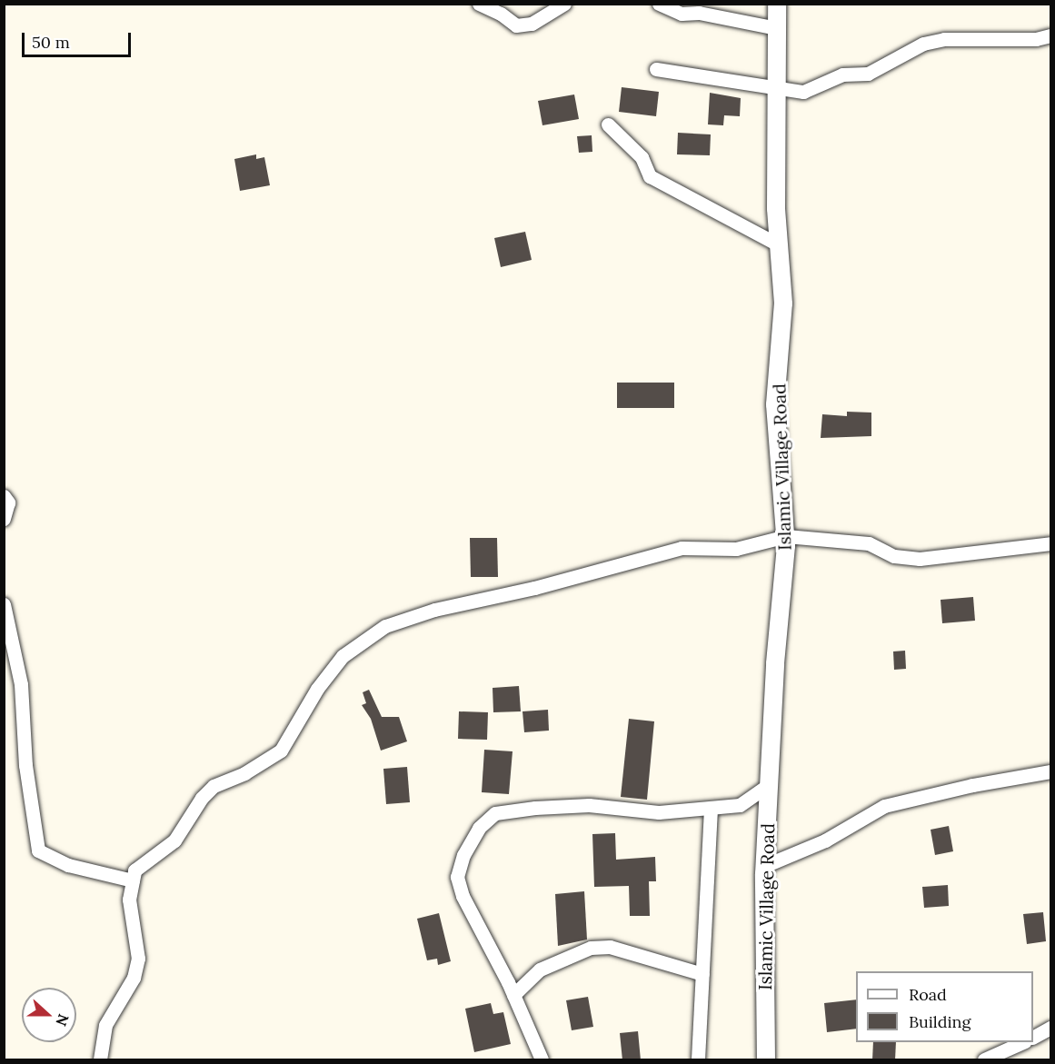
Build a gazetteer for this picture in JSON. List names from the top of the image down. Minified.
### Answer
{"streets":{"street":["Islamic Village Road"]},"legend":["Road","Building"],"scale_bar":"50 m","north":"right"}
